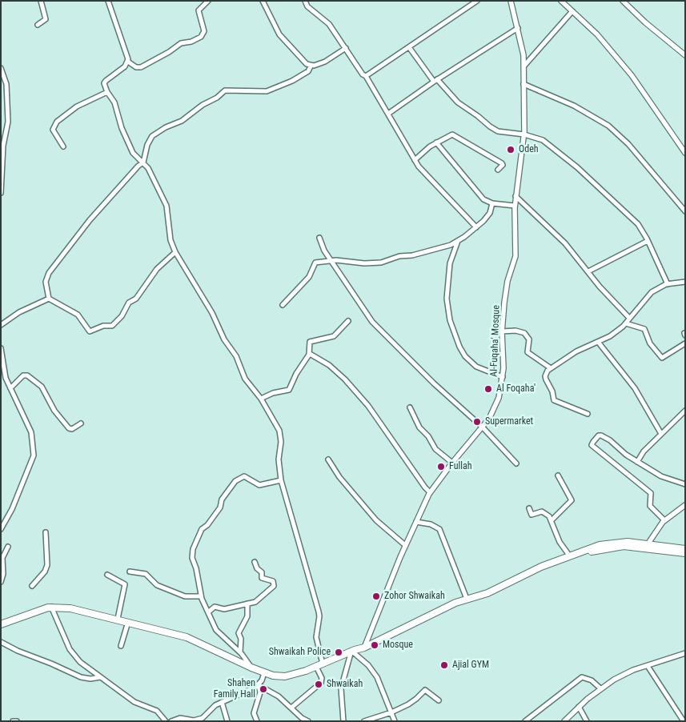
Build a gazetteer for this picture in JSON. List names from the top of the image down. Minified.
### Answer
{"streets":{"street":["Al-Fuqaha' Mosque"]},"places":["Odeh","Al Foqaha'","Supermarket","Fullah","Zohor Shwaikah","Mosque","Shwaikah Police","Ajial GYM","Shwaikah","Shahen Family Hall"]}
